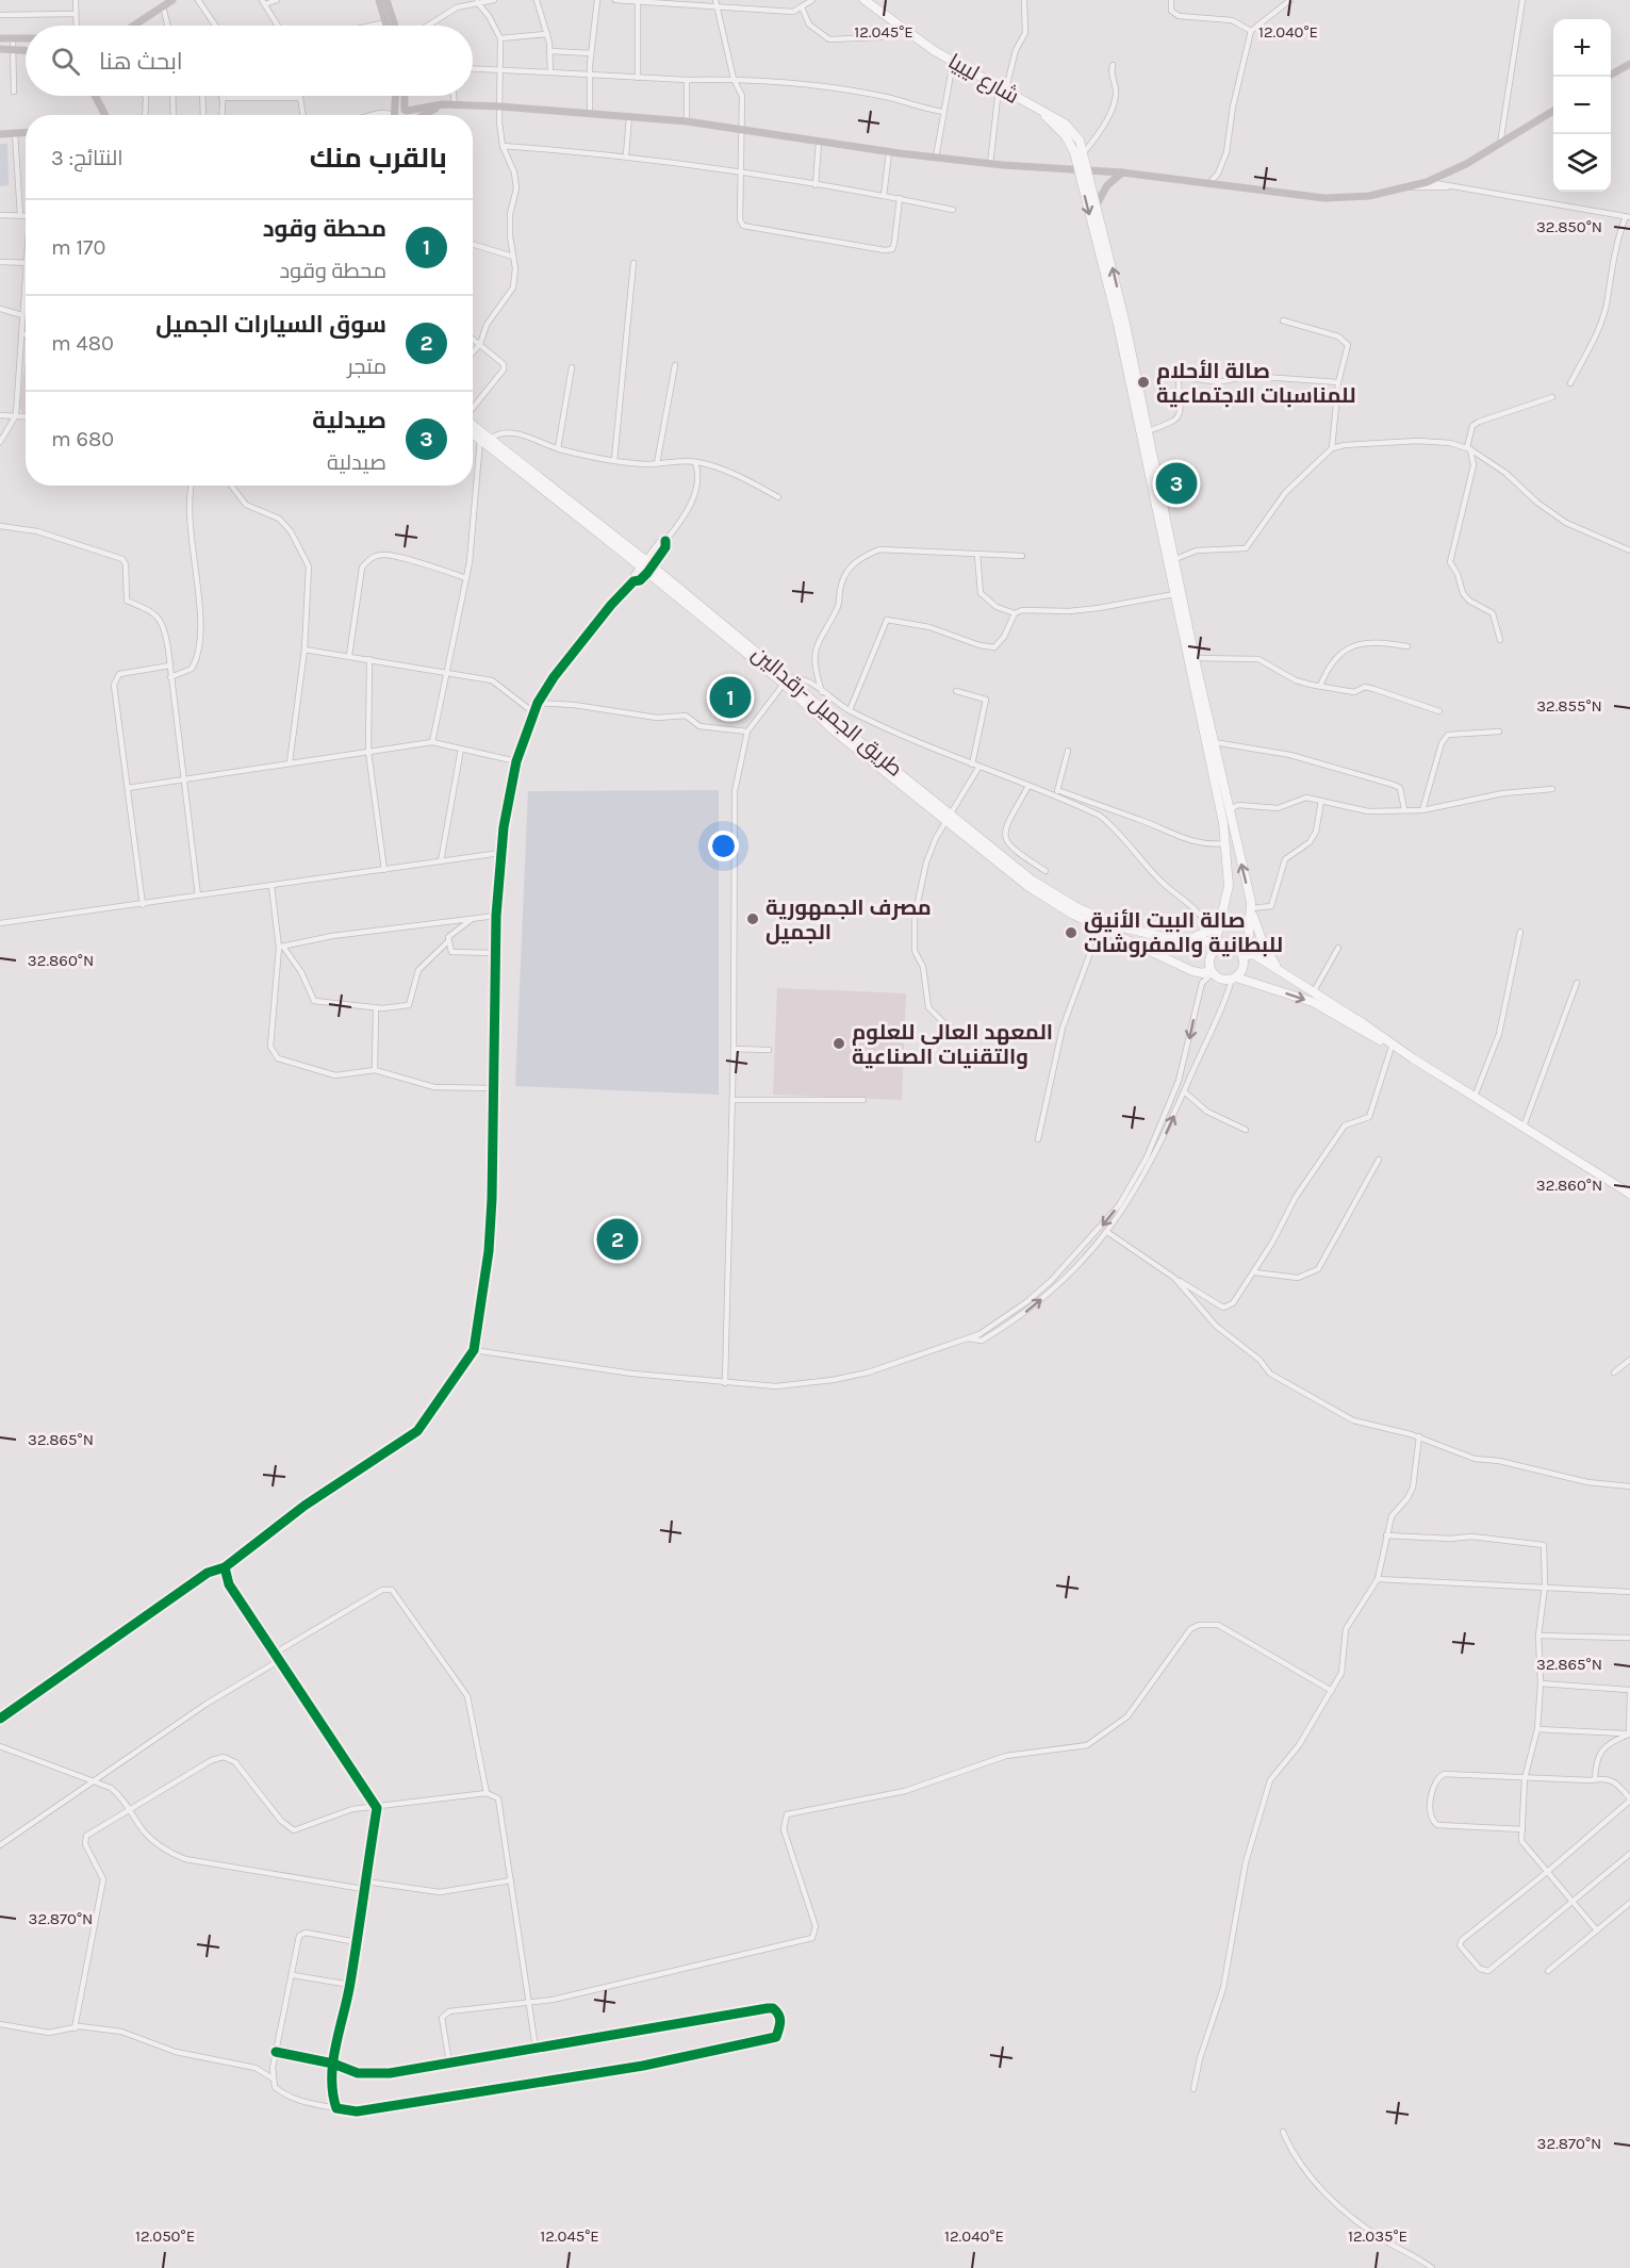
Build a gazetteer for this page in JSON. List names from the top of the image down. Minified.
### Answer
{"streets":{"main road":["شارع ليبيا","طريق الجميل -رقدالين"]},"places":["صالة الأحلام للمناسبات الاجتماعية","مصرف الجمهورية الجميل","صالة البيت الأنيق للبطانية والمفروشات","المعهد العالي للعلوم والتقنيات الصناعية"],"page":{"map_buttons":["+","−"],"search":"ابحث هنا","heading":["بالقرب منك","النتائج: 3"],"list":[{"mark":"1","name":"محطة وقود","note":"محطة وقود","value":"170 m"},{"mark":"2","name":"سوق السيارات الجميل","note":"متجر","value":"480 m"},{"mark":"3","name":"صيدلية","note":"صيدلية","value":"680 m"}],"pins":["3","1","2"]},"coordinates":["12.045°E","12.040°E","32.850°N","32.855°N","32.860°N","32.865°N","32.870°N","12.050°E","12.035°E"]}
